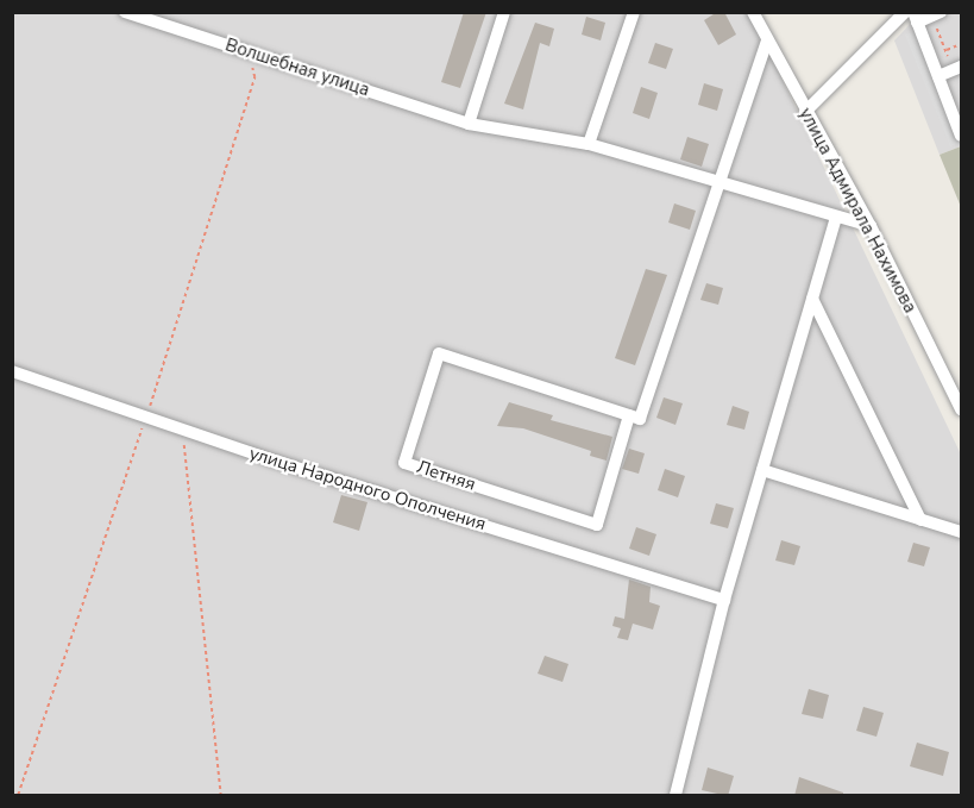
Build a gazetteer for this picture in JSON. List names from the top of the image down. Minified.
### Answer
{"streets":{"street":["Волшебная улица","улица Адмирала Нахимова","Летняя","улица Народного Ополчения"]},"crossings":[["Волшебная улица","улица Адмирала Нахимова"],["Волшебная улица","Летняя"],["улица Адмирала Нахимова","Летняя"]]}
